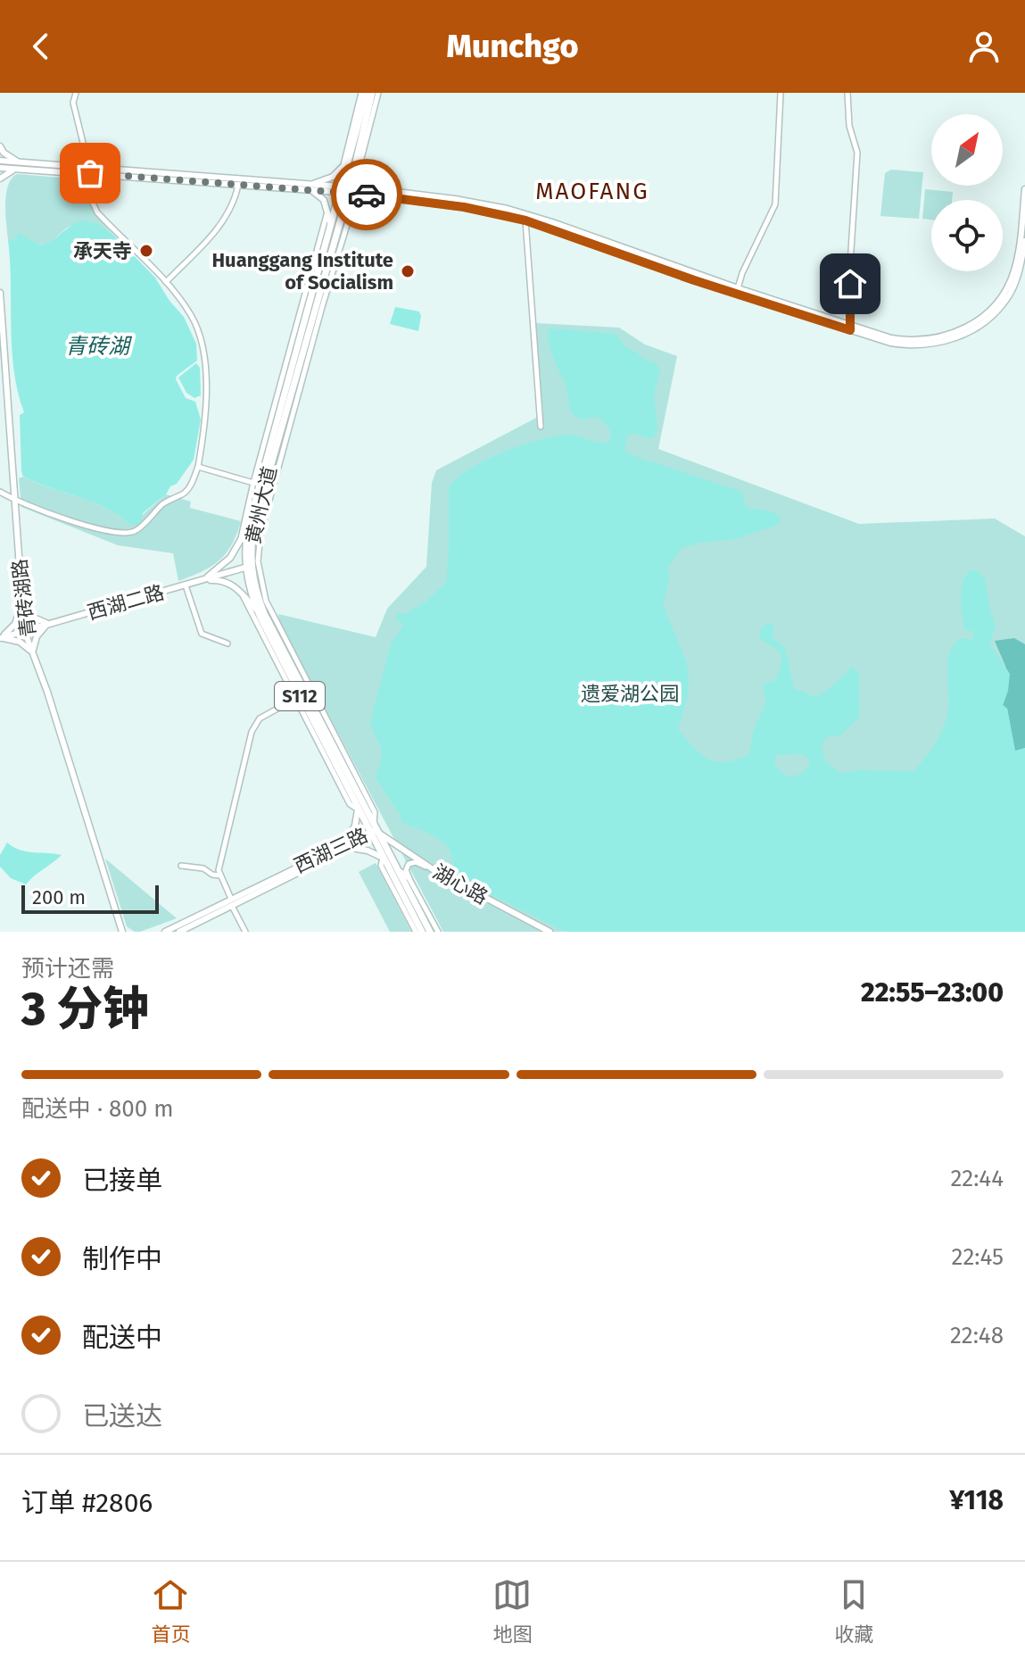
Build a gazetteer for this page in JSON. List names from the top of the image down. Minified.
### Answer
{"streets":{"main road":["黄州大道","青砖湖路","西湖二路","S112","西湖三路","湖心路"]},"crossings":[["黄州大道","西湖二路"],["黄州大道","西湖三路"],["黄州大道","湖心路"],["青砖湖路","西湖二路"],["西湖三路","湖心路"]],"districts":["MAOFANG"],"water":["青砖湖"],"parks":["遗爱湖公园"],"places":["承天寺","Huanggang Institute of Socialism"],"scale_bar":"200 m","north":"top right","page":{"header":"Munchgo","scale":"200 m","heading":["3 分钟","预计还需","22:55–23:00"],"panel":["订单 #2806","¥118"],"bar":"配送中 · 800 m","list":[["已接单","22:44"],["制作中","22:45"],["配送中","22:48"],"已送达"],"tabs":["首页","地图","收藏"]}}
